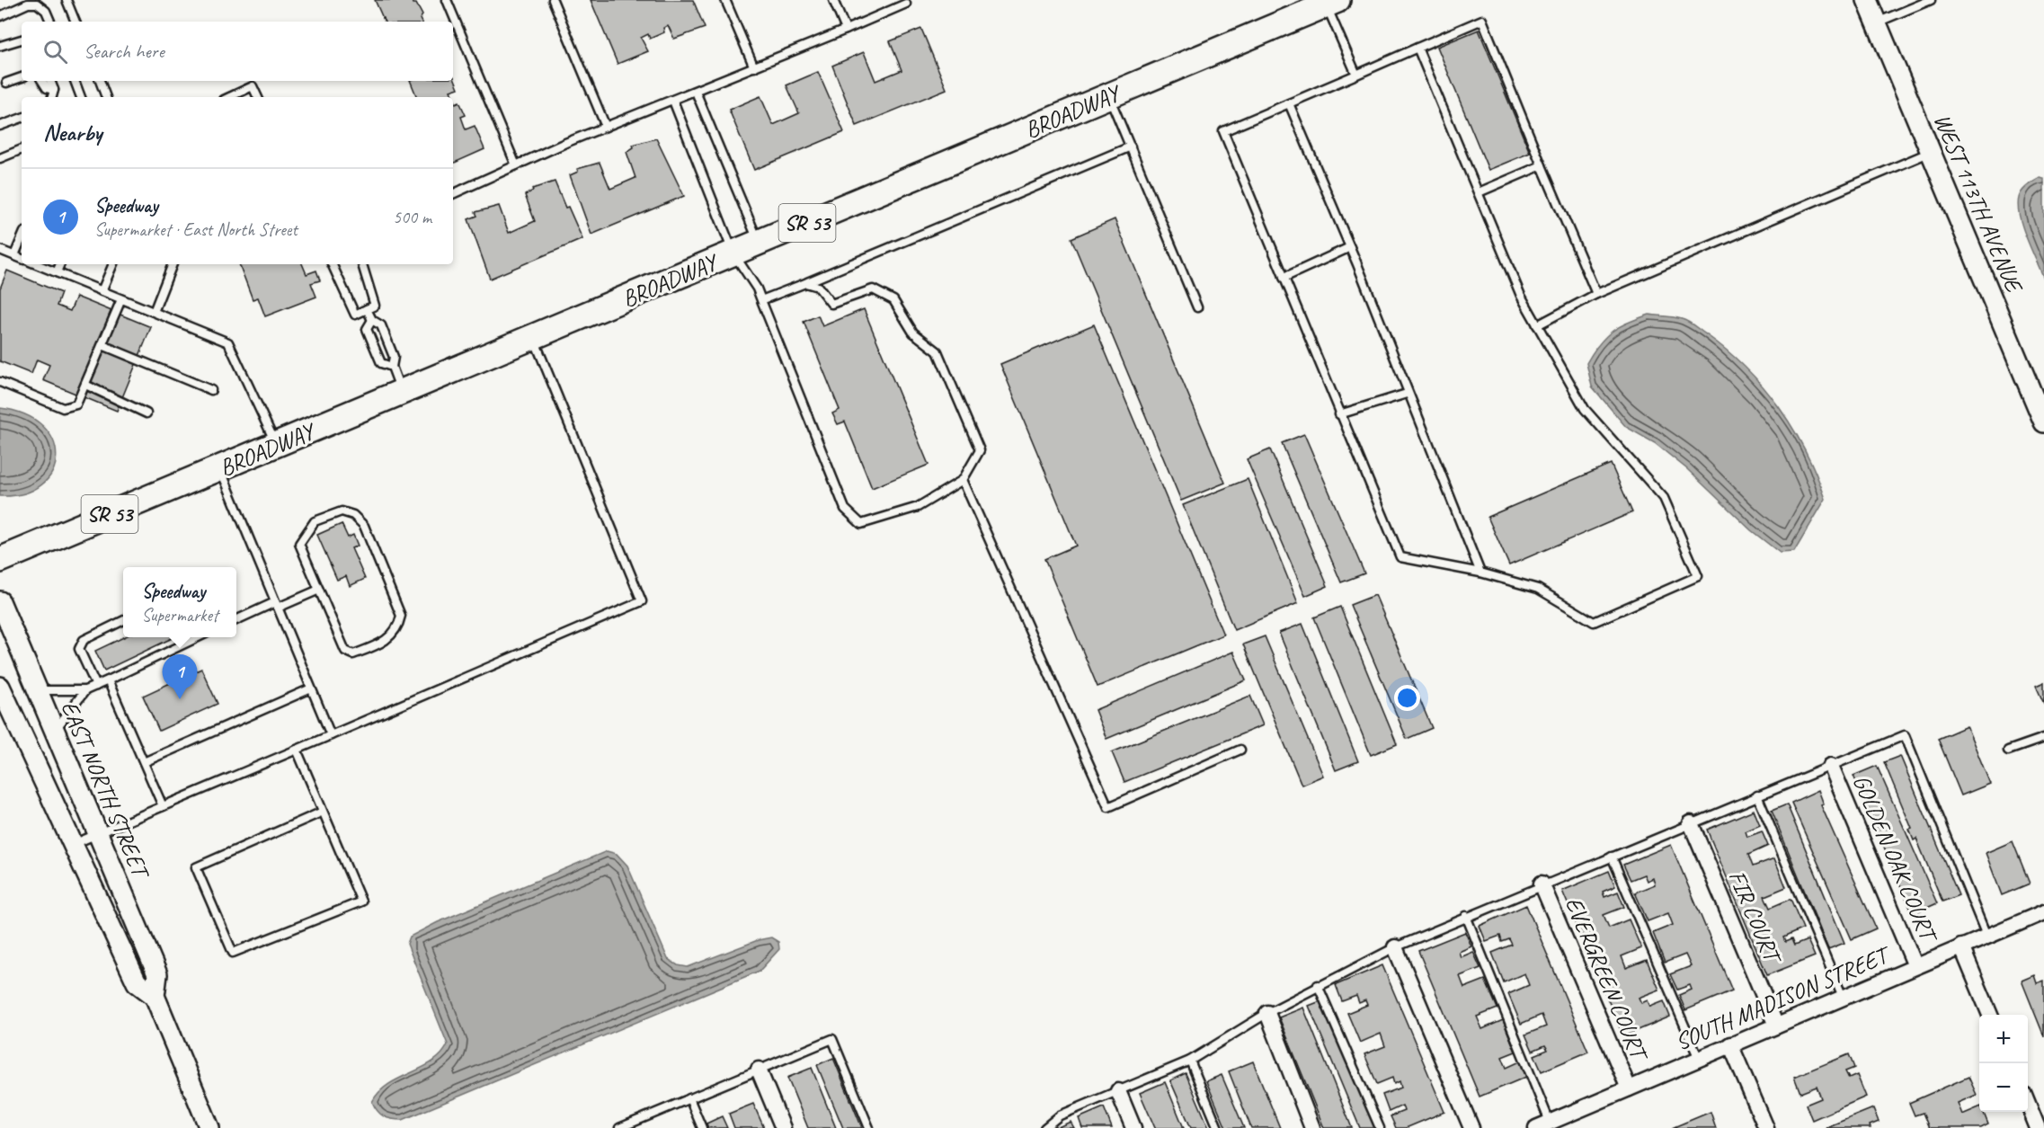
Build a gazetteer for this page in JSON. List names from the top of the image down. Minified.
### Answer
{"streets":{"main road":["BROADWAY","SR 53"],"street":["WEST 113TH AVENUE","EAST NORTH STREET","GOLDEN OAK COURT","FIR COURT","EVERGREEN COURT","SOUTH MADISON STREET"]},"crossings":[["GOLDEN OAK COURT","SOUTH MADISON STREET"],["FIR COURT","SOUTH MADISON STREET"],["EVERGREEN COURT","SOUTH MADISON STREET"]],"page":{"search":"Search here","heading":"Nearby","list":[{"mark":"1","name":"Speedway","note":"Supermarket · East North Street","value":"500 m"}],"popup":["Speedway","Supermarket"],"pins":"1","map_buttons":["+","−"]}}
